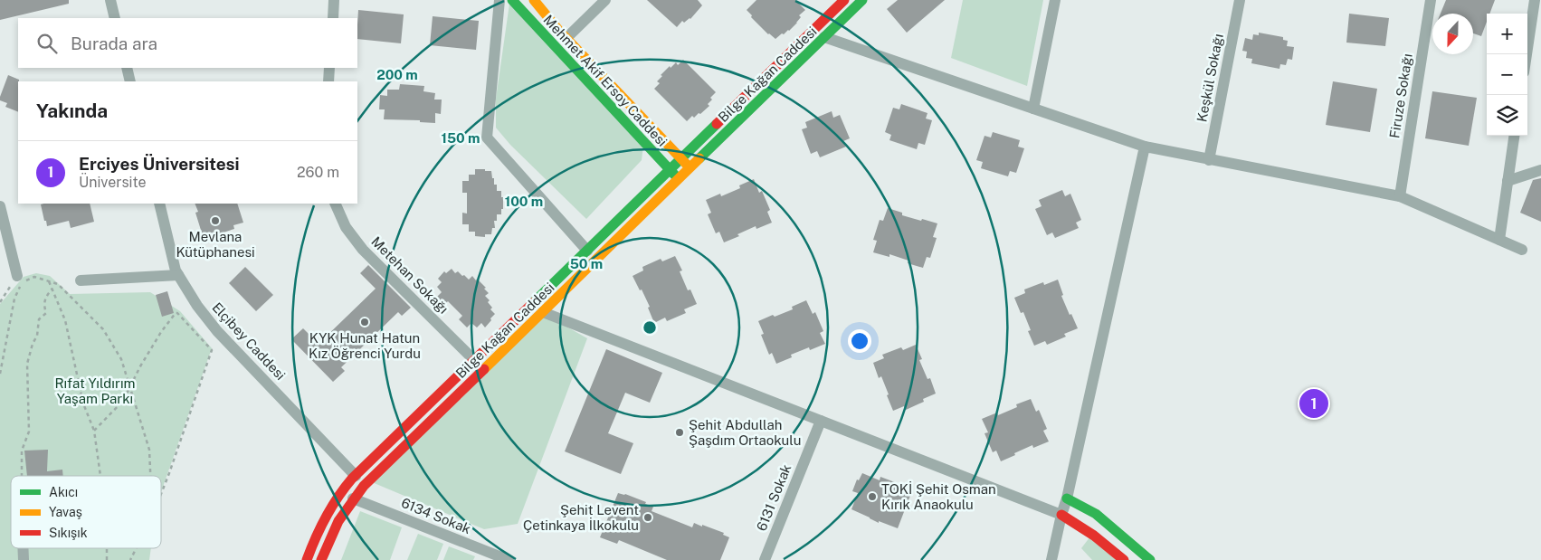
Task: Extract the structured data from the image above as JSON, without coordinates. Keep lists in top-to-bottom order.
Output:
{
  "streets": {
    "street": [
      "Bilge Kağan Caddesi",
      "Keşkül Sokağı",
      "Mehmet Akif Ersoy Caddesi",
      "Firuze Sokağı",
      "Metehan Sokağı",
      "Elçibey Caddesi",
      "6131 Sokak",
      "6134 Sokak"
    ]
  },
  "crossings": [
    ["Bilge Kağan Caddesi", "Mehmet Akif Ersoy Caddesi"],
    ["Bilge Kağan Caddesi", "Metehan Sokağı"],
    ["Bilge Kağan Caddesi", "Elçibey Caddesi"],
    ["Bilge Kağan Caddesi", "6134 Sokak"]
  ],
  "parks": ["Rıfat Yıldırım Yaşam Parkı"],
  "places": [
    "Mevlana Kütüphanesi",
    "KYK Hunat Hatun Kız Öğrenci Yurdu",
    "Şehit Abdullah Şaşdım Ortaokulu",
    "TOKİ Şehit Osman Kırık Anaokulu",
    "Şehit Levent Çetinkaya İlkokulu"
  ],
  "legend": ["Akıcı", "Yavaş", "Sıkışık"],
  "north": "bottom",
  "page": {
    "map_buttons": ["+", "−"],
    "search": "Burada ara",
    "heading": "Yakında",
    "list": [
      {
        "mark": "1",
        "name": "Erciyes Üniversitesi",
        "note": "Üniversite",
        "value": "260 m"
      }
    ],
    "pins": "1"
  },
  "rings": [
    "200 m",
    "150 m",
    "100 m",
    "50 m"
  ]
}
